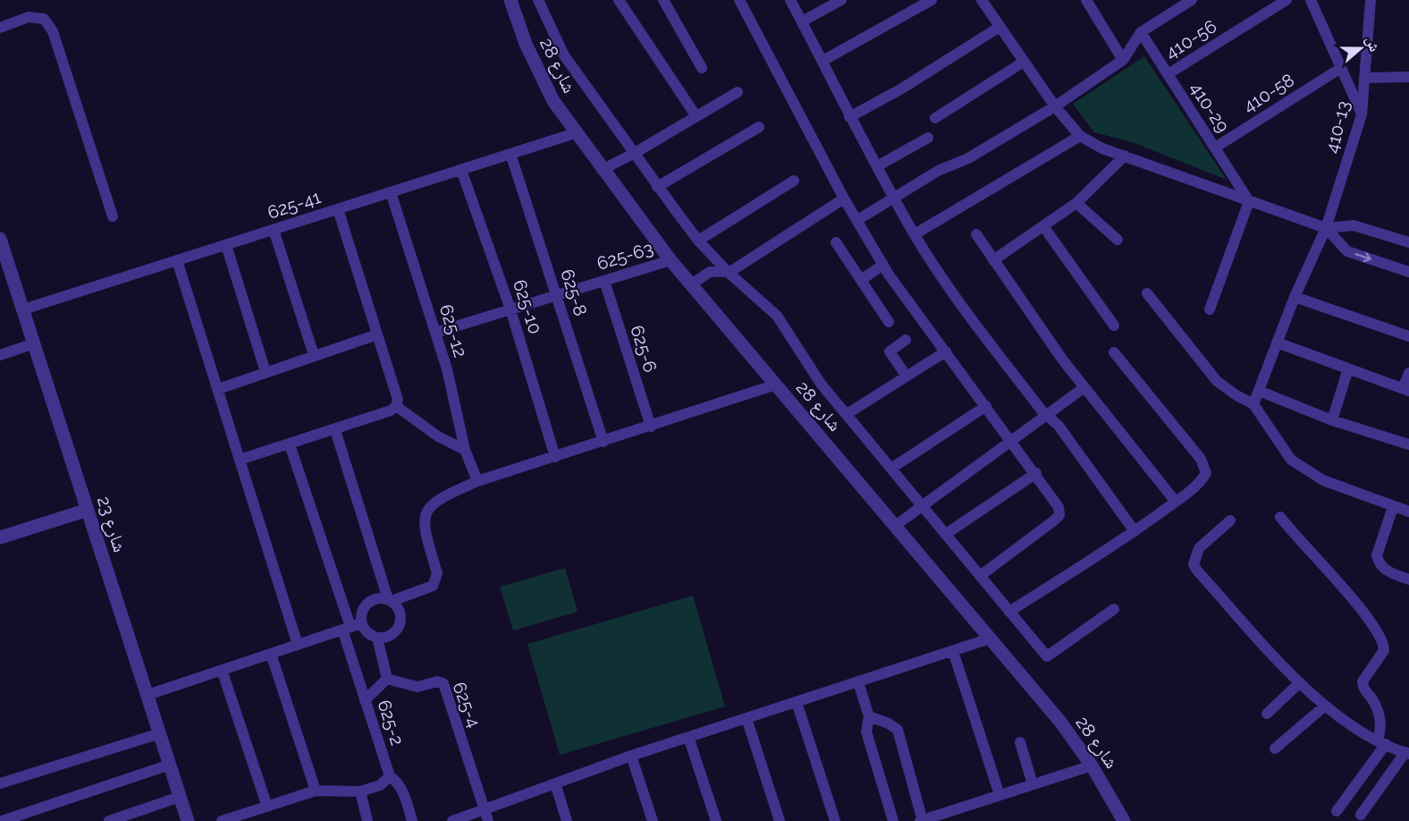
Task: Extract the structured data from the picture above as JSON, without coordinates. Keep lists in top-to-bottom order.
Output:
{
  "streets": {
    "street": [
      "410-56",
      "شارع 28",
      "410-58",
      "410-29",
      "410-13",
      "625-41",
      "625-63",
      "625-8",
      "625-10",
      "625-12",
      "625-6",
      "شارع 23",
      "625-4",
      "625-2"
    ]
  },
  "crossings": [
    ["410-56", "410-29"],
    ["شارع 28", "625-41"],
    ["شارع 28", "625-63"],
    ["410-58", "410-29"],
    ["625-41", "625-8"],
    ["625-41", "625-10"],
    ["625-41", "625-12"],
    ["625-41", "شارع 23"],
    ["625-63", "625-8"],
    ["625-63", "625-10"],
    ["625-63", "625-12"],
    ["625-63", "625-6"]
  ],
  "north": "right"
}
